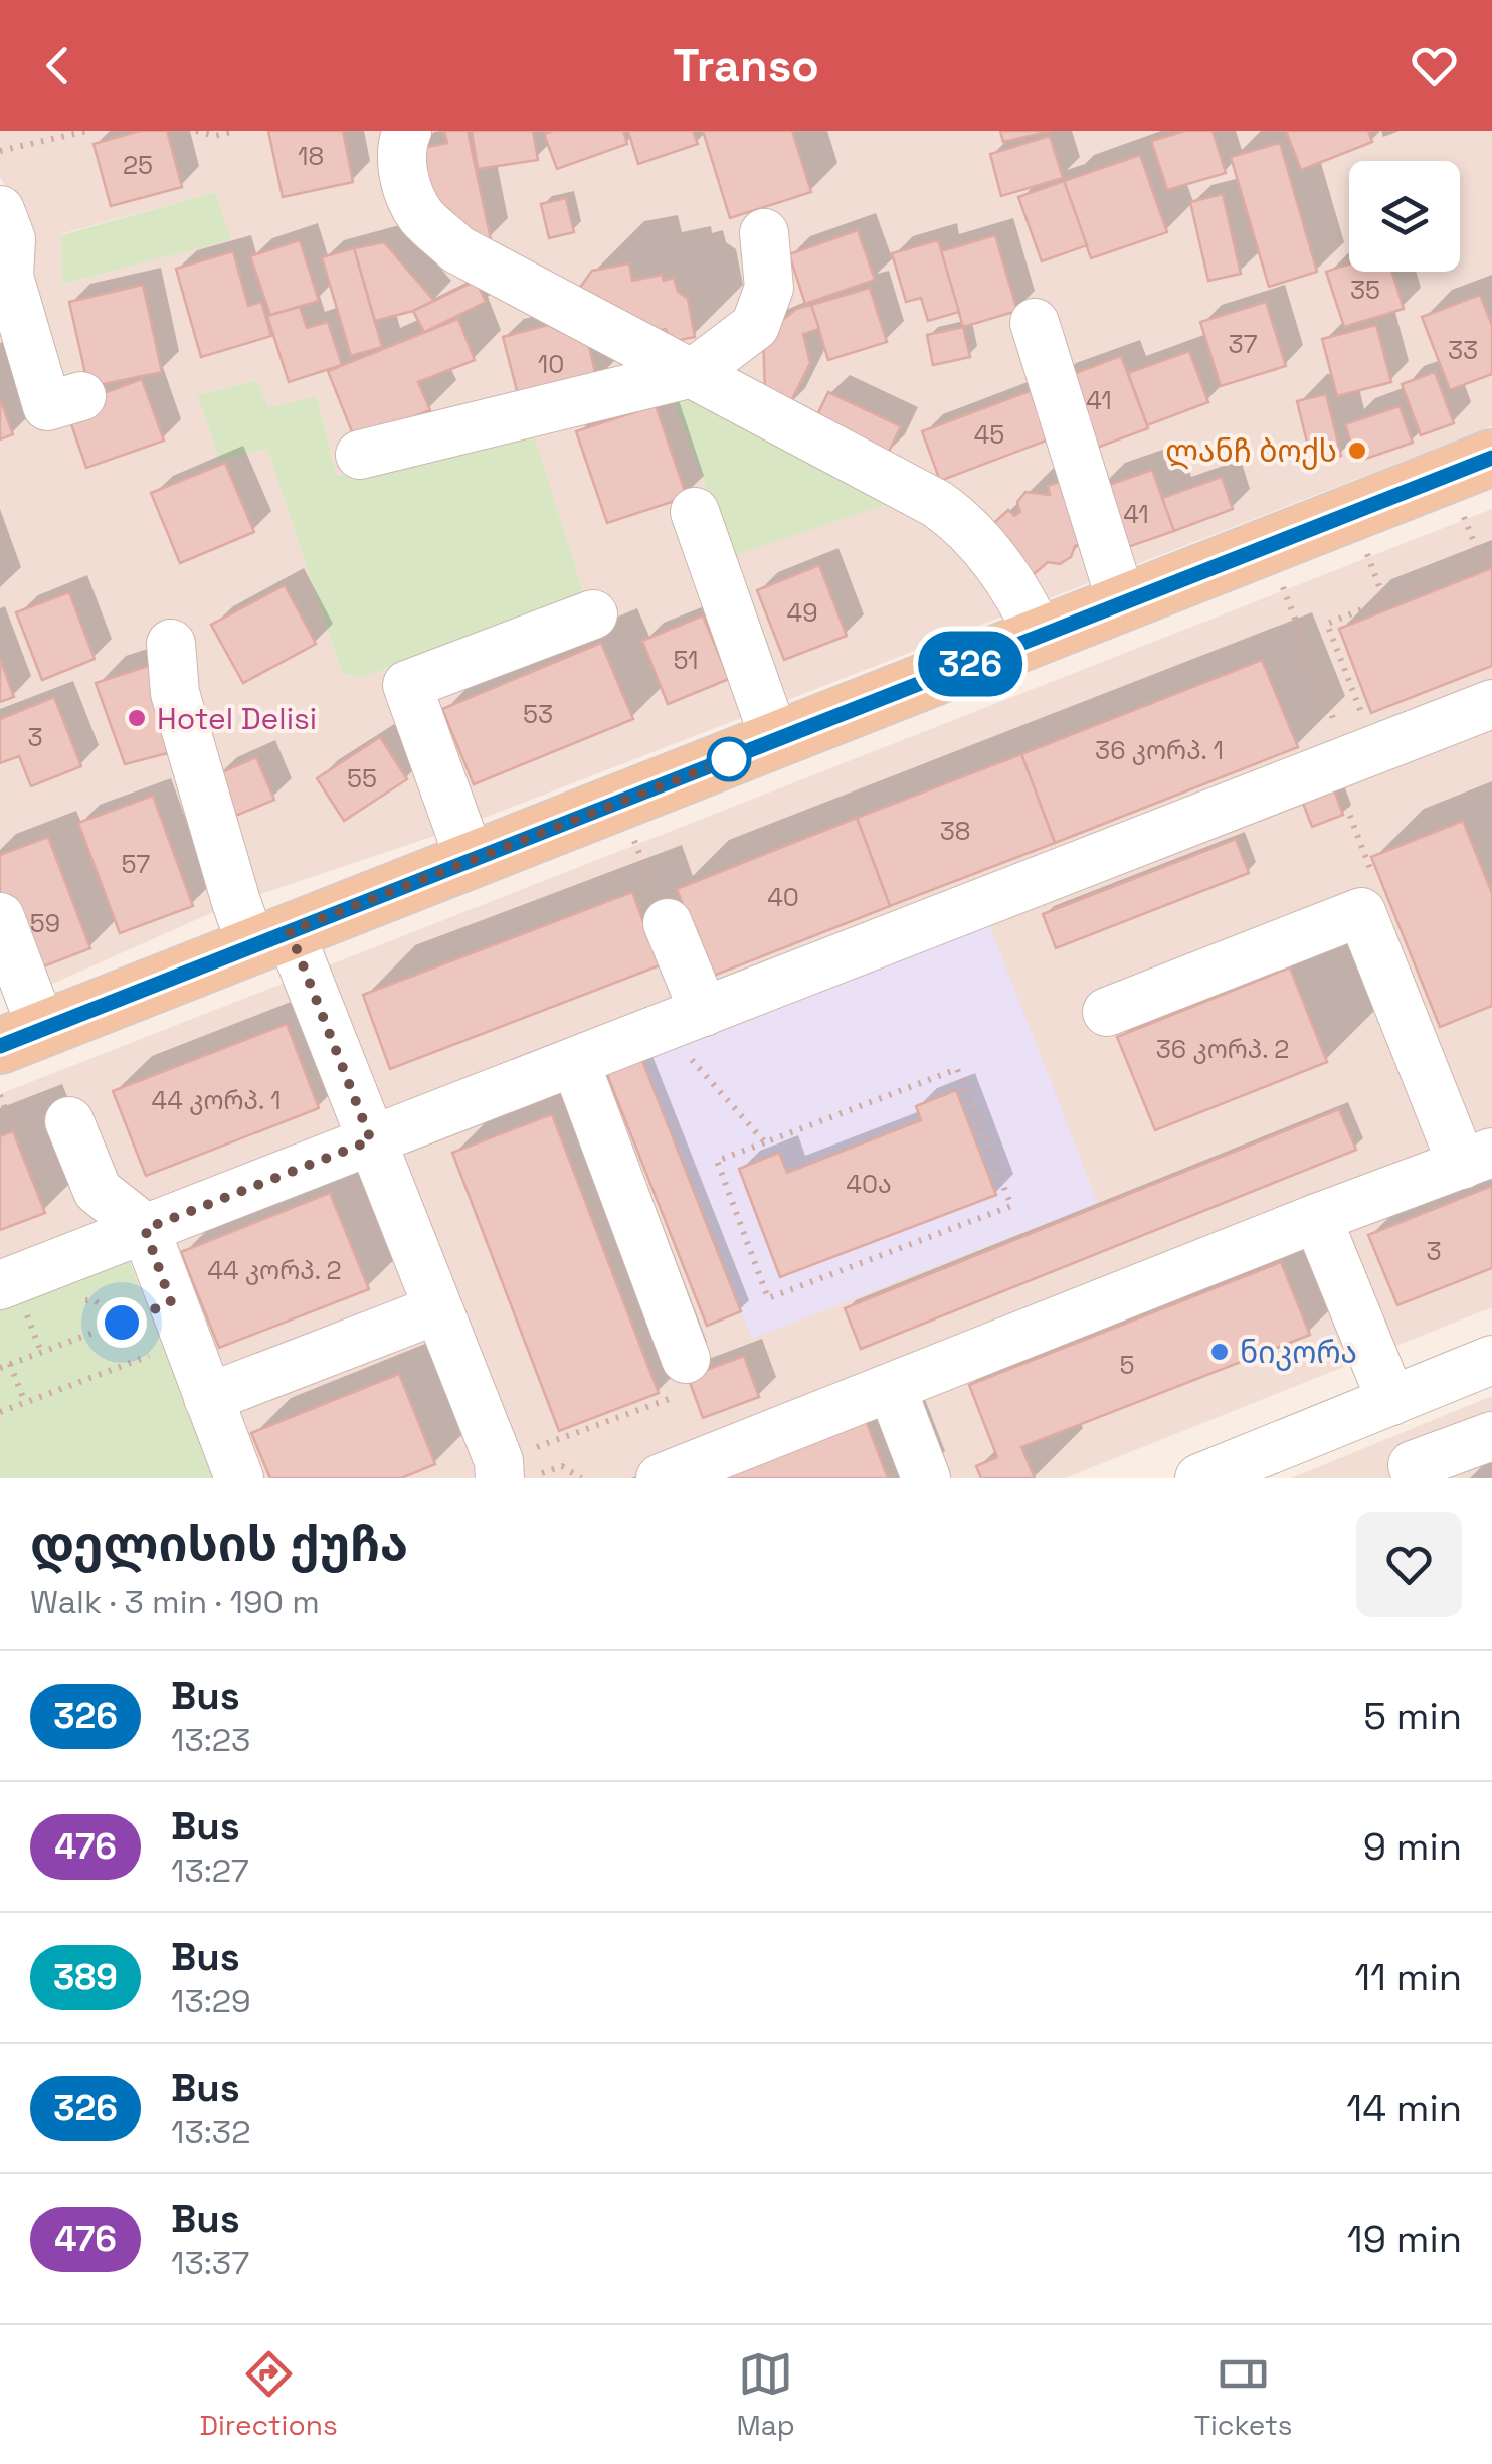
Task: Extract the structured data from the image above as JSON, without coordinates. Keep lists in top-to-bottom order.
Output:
{
  "places": ["ლანჩ ბოქს", "Hotel Delisi", "ნიკორა"],
  "lines": ["bus line 326"],
  "house_numbers": [
    "18",
    "25",
    "35",
    "37",
    "33",
    "10",
    "41",
    "45",
    "41",
    "49",
    "51",
    "53",
    "3",
    "36 კორპ. 1",
    "55",
    "38",
    "57",
    "40",
    "59",
    "36 კორპ. 2",
    "44 კორპ. 1",
    "40ა",
    "3",
    "44 კორპ. 2",
    "5"
  ],
  "page": {
    "header": "Transo",
    "on_map": "326",
    "heading": ["დელისის ქუჩა", "Walk · 3 min · 190 m"],
    "list": [
      {
        "mark": "326",
        "name": "Bus",
        "note": "13:23",
        "value": "5 min"
      },
      {
        "mark": "476",
        "name": "Bus",
        "note": "13:27",
        "value": "9 min"
      },
      {
        "mark": "389",
        "name": "Bus",
        "note": "13:29",
        "value": "11 min"
      },
      {
        "mark": "326",
        "name": "Bus",
        "note": "13:32",
        "value": "14 min"
      },
      {
        "mark": "476",
        "name": "Bus",
        "note": "13:37",
        "value": "19 min"
      }
    ],
    "tabs": ["Directions", "Map", "Tickets"]
  }
}
